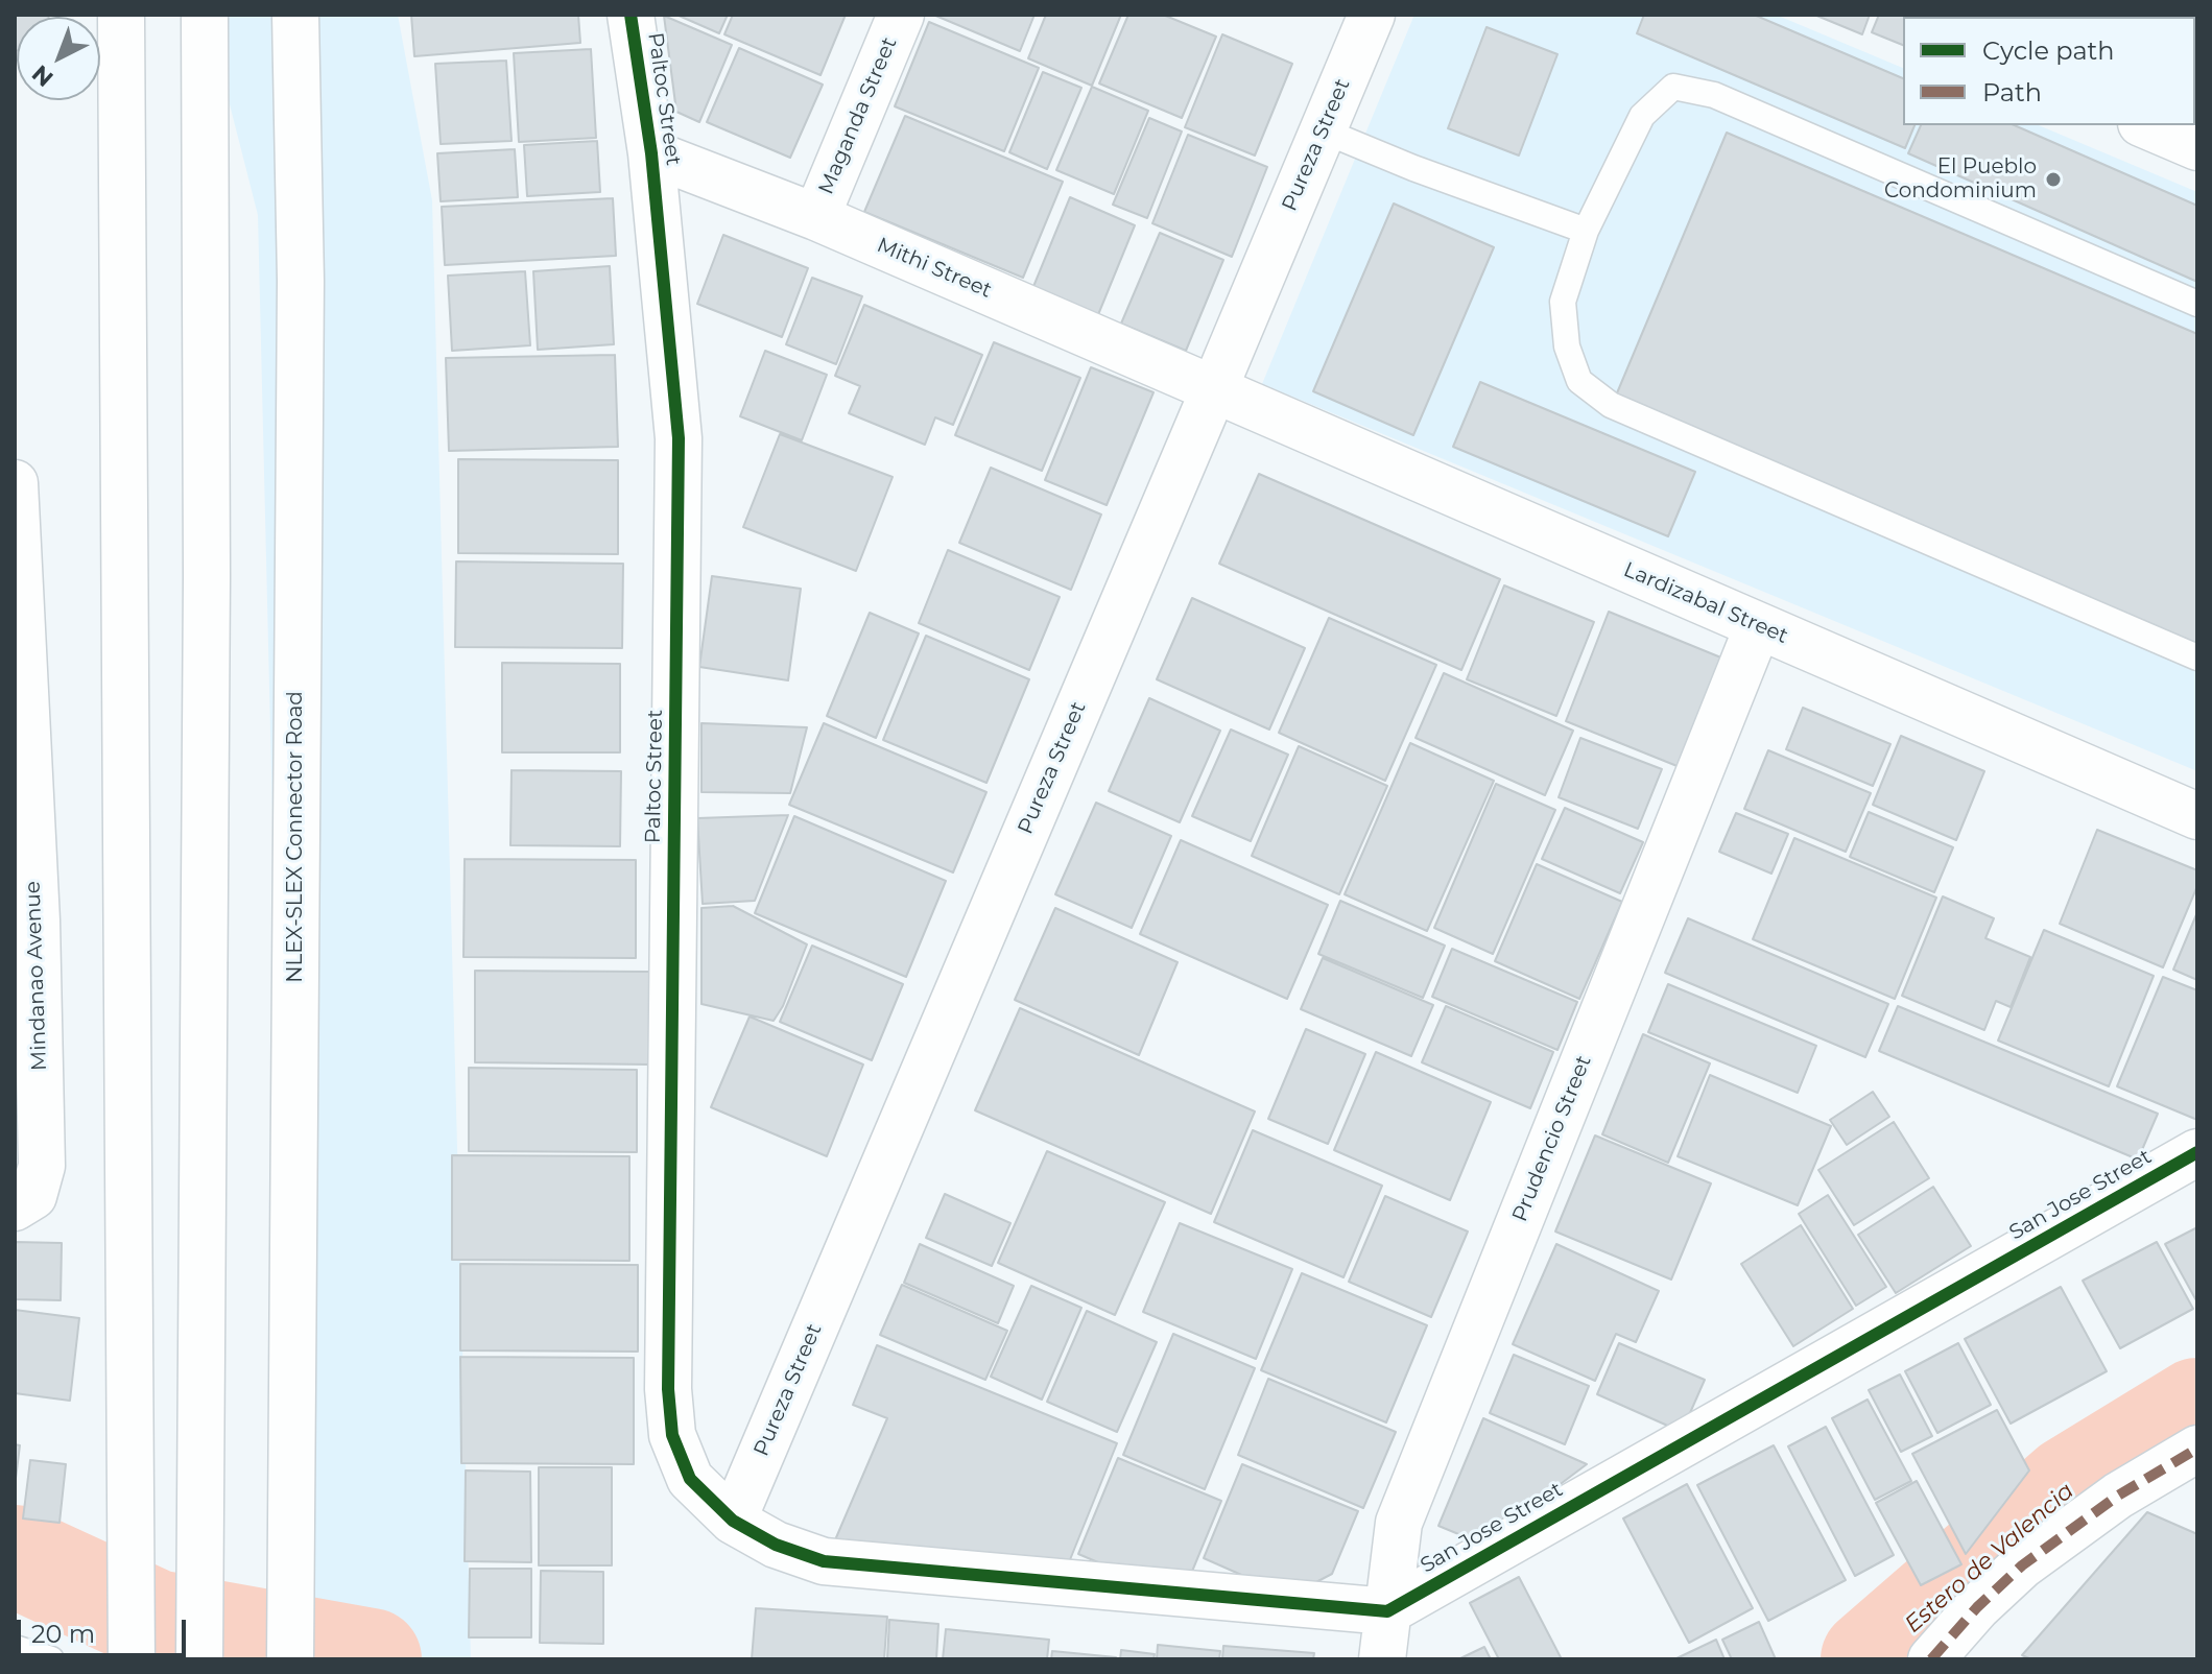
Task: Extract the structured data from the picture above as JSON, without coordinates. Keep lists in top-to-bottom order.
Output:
{
  "streets": {
    "main road": [
      "Paltoc Street",
      "Maganda Street",
      "Pureza Street",
      "Mithi Street",
      "Lardizabal Street",
      "NLEX-SLEX Connector Road",
      "Mindanao Avenue",
      "Prudencio Street",
      "San Jose Street"
    ]
  },
  "crossings": [
    ["Paltoc Street", "Pureza Street"],
    ["Paltoc Street", "Mithi Street"],
    ["Maganda Street", "Mithi Street"],
    ["Pureza Street", "Mithi Street"],
    ["Pureza Street", "Lardizabal Street"],
    ["Mithi Street", "Lardizabal Street"],
    ["Lardizabal Street", "Prudencio Street"],
    ["Prudencio Street", "San Jose Street"]
  ],
  "water": ["Estero de Valencia"],
  "places": ["El Pueblo Condominium"],
  "legend": ["Cycle path", "Path"],
  "scale_bar": "20 m",
  "north": "bottom left"
}
